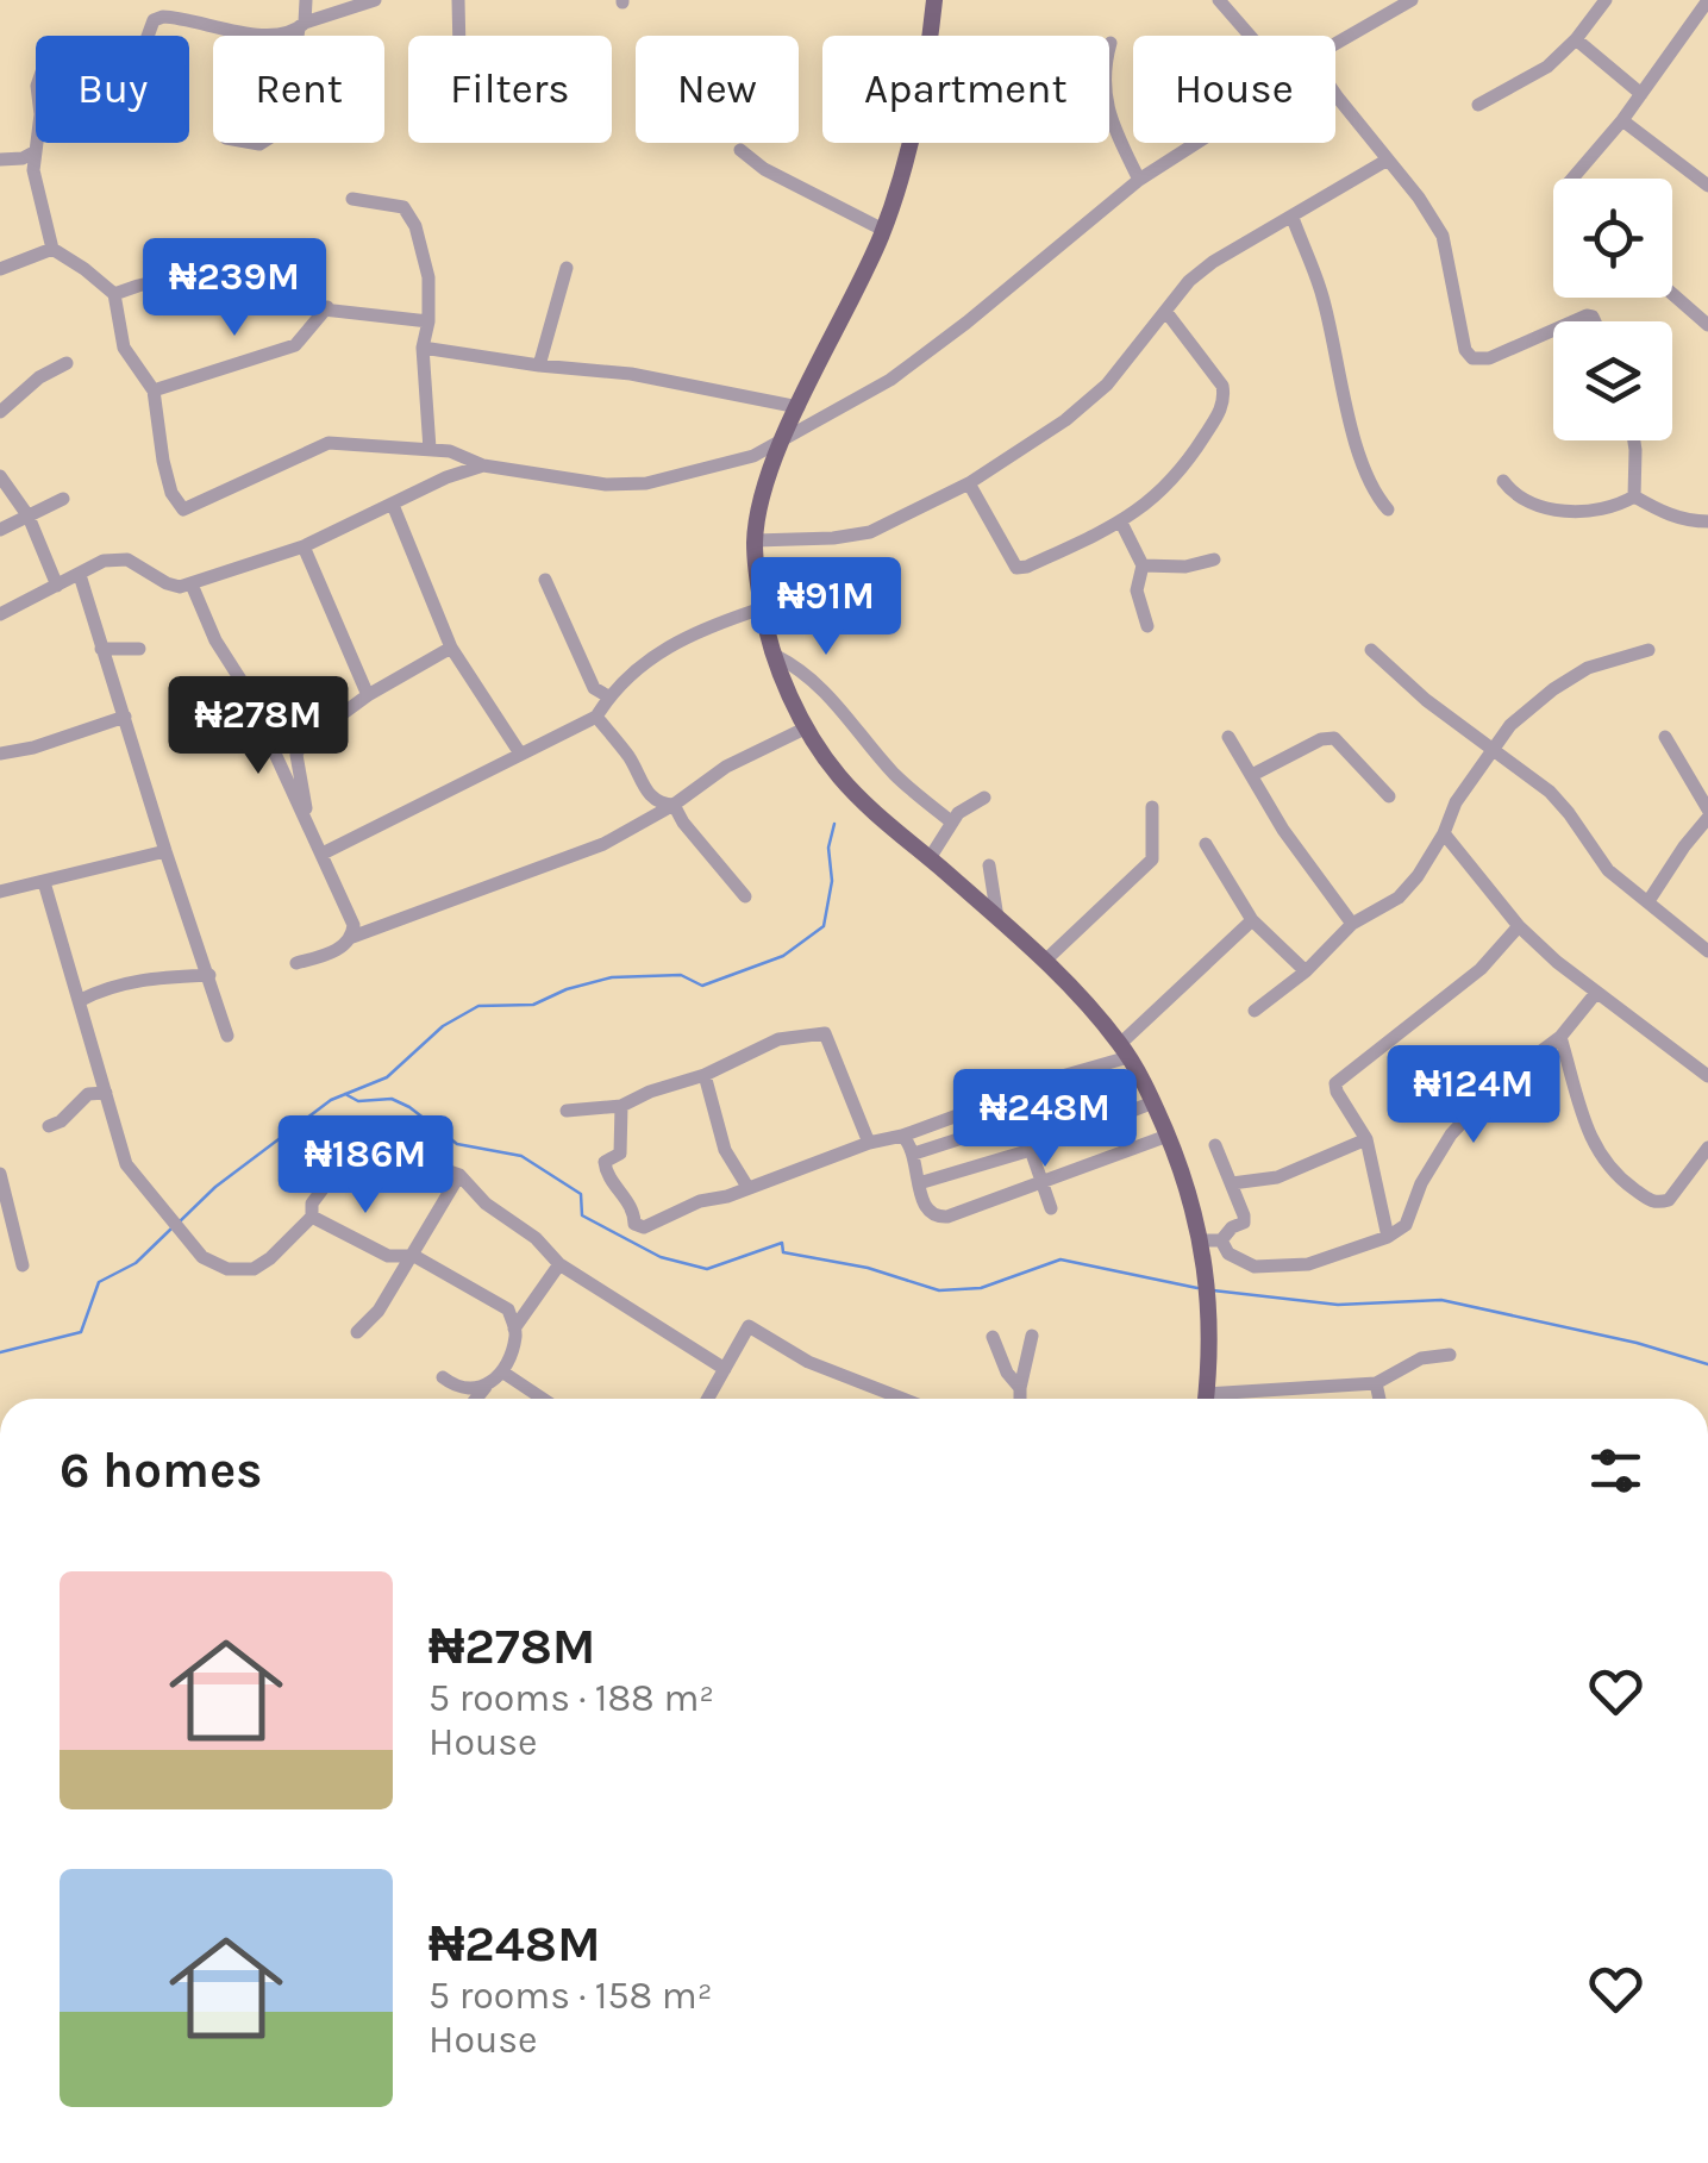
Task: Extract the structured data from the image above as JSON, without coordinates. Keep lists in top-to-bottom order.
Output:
{
  "page": {
    "chip": [
      "Buy",
      "Rent",
      "Filters",
      "New",
      "Apartment",
      "House"
    ],
    "price": [
      "₦239M",
      "₦91M",
      "₦278M",
      "₦124M",
      "₦248M",
      "₦186M"
    ],
    "heading": "6 homes",
    "list": [
      {
        "name": "₦278M",
        "note": "5 rooms · 188 m² · House"
      },
      {
        "name": "₦248M",
        "note": "5 rooms · 158 m² · House"
      }
    ]
  }
}
